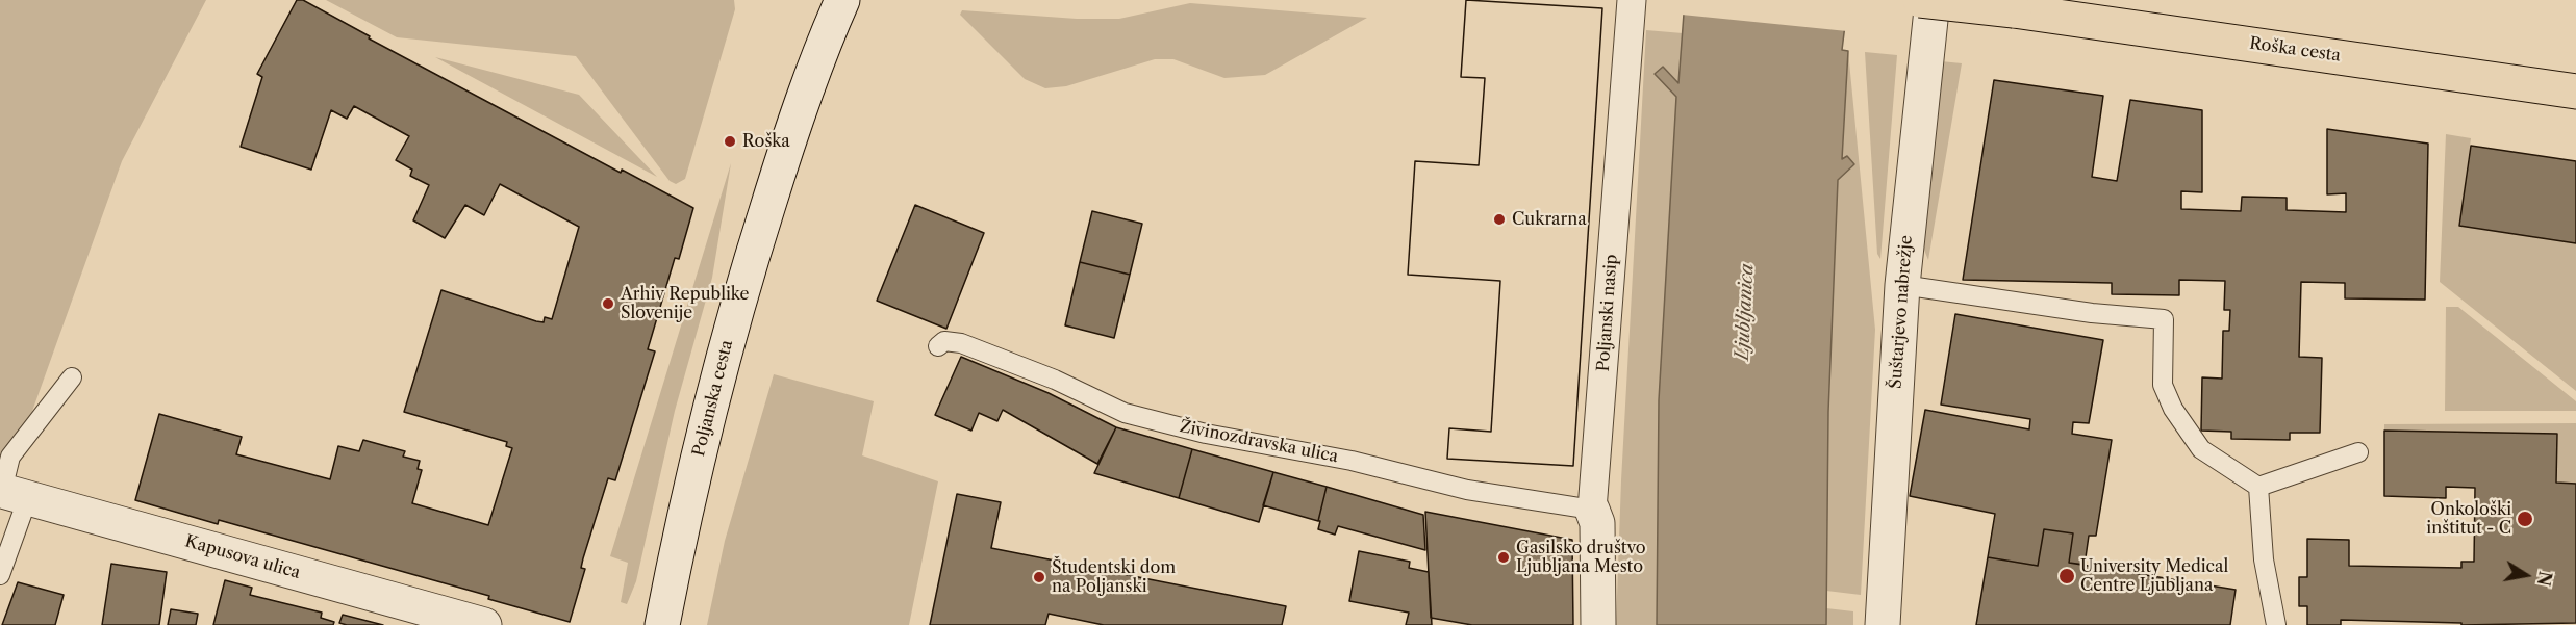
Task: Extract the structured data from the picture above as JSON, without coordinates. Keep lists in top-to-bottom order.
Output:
{
  "streets": {
    "main road": ["Roška cesta"],
    "street": [
      "Šuštarjevo nabrežje",
      "Poljanski nasip",
      "Poljanska cesta",
      "Kapusova ulica"
    ],
    "lane": ["Živinozdravska ulica"]
  },
  "crossings": [
    ["Poljanski nasip", "Živinozdravska ulica"]
  ],
  "water": ["Ljubljanica"],
  "places": [
    "Roška",
    "Cukrarna",
    "Arhiv Republike Slovenije",
    "Onkološki inštitut - C",
    "Gasilsko društvo Ljubljana Mesto",
    "University Medical Centre Ljubljana",
    "Študentski dom na Poljanski"
  ],
  "north": "right"
}
